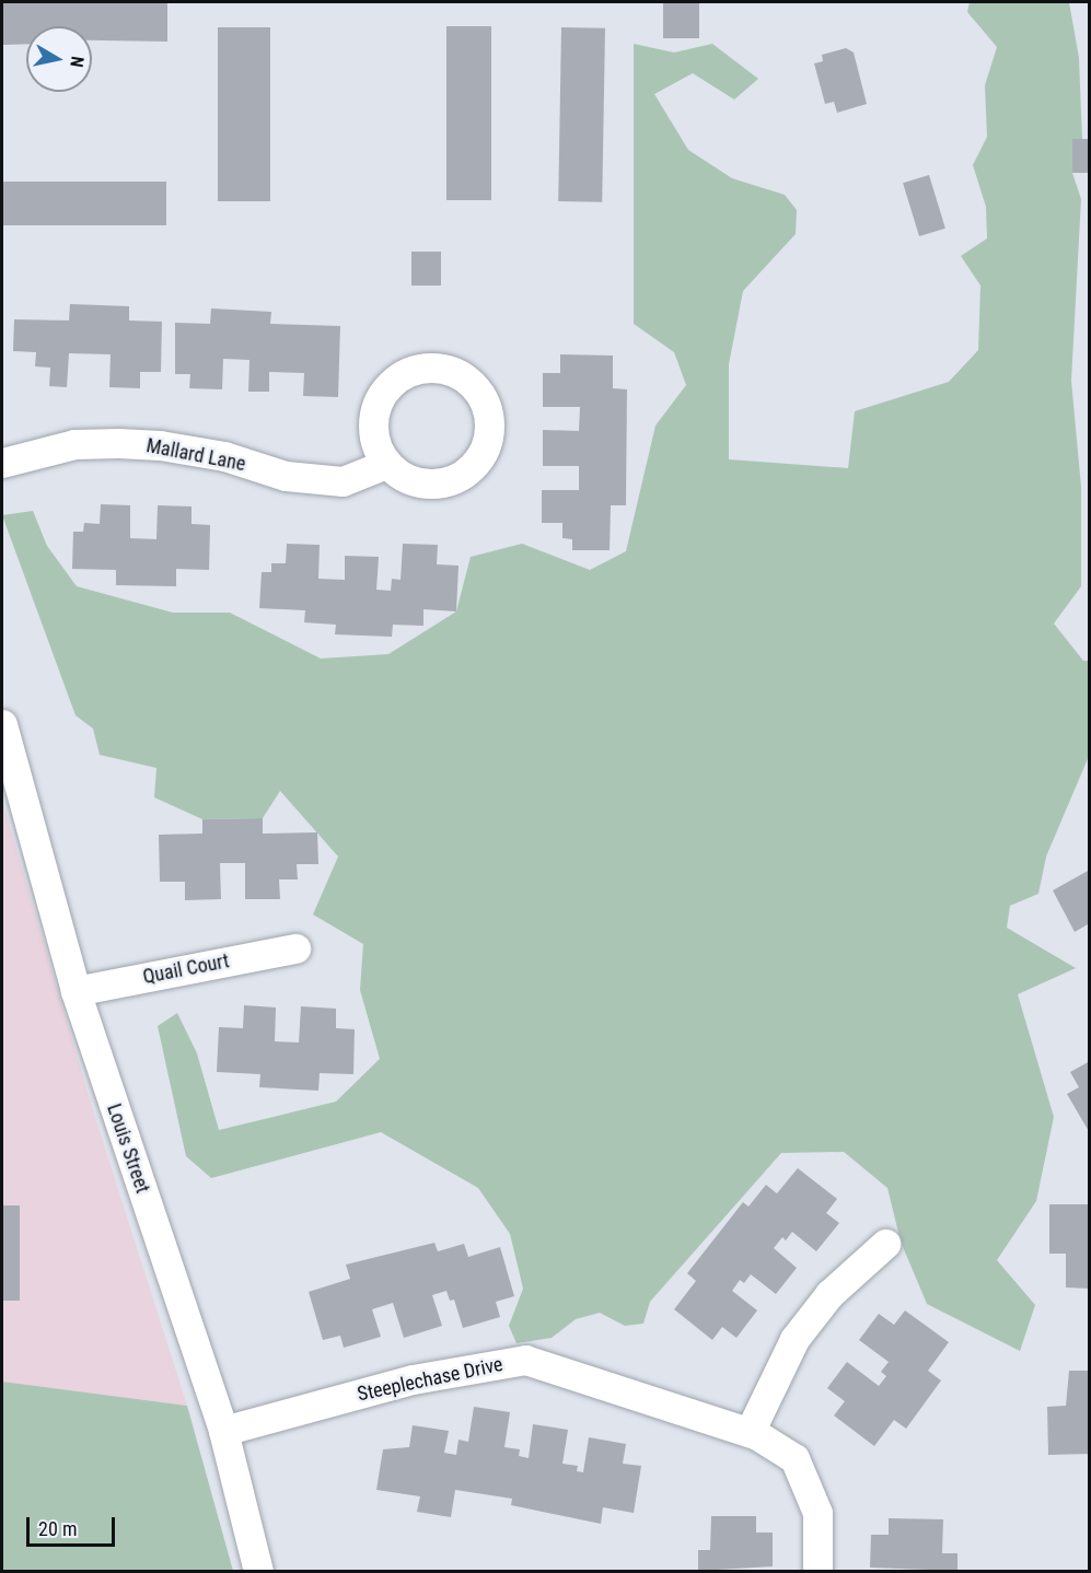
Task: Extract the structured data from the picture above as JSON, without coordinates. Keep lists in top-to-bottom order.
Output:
{
  "streets": {
    "street": [
      "Mallard Lane",
      "Quail Court",
      "Louis Street",
      "Steeplechase Drive"
    ]
  },
  "crossings": [
    ["Quail Court", "Louis Street"],
    ["Louis Street", "Steeplechase Drive"]
  ],
  "scale_bar": "20 m",
  "north": "right"
}
